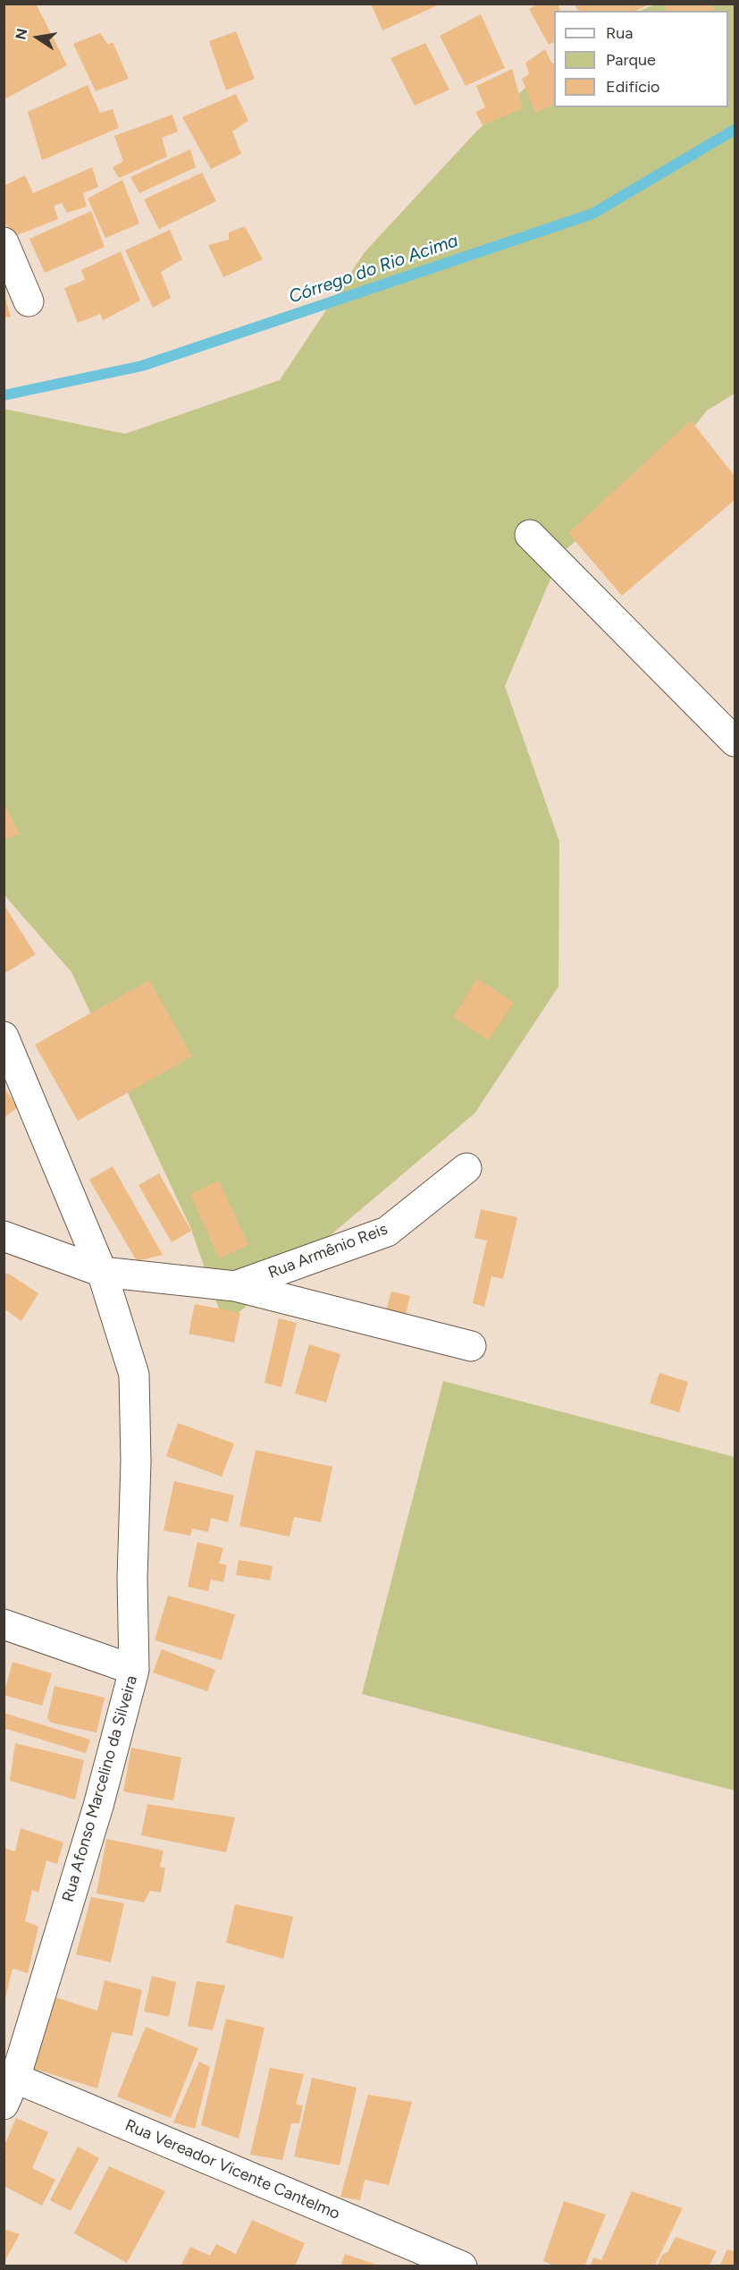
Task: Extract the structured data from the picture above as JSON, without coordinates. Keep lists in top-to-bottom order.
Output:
{
  "streets": {
    "street": ["Rua Armênio Reis", "Rua Afonso Marcelino da Silveira", "Rua Vereador Vicente Cantelmo"]
  },
  "crossings": [
    ["Rua Armênio Reis", "Rua Afonso Marcelino da Silveira"],
    ["Rua Afonso Marcelino da Silveira", "Rua Vereador Vicente Cantelmo"]
  ],
  "water": ["Córrego do Rio Acima"],
  "legend": ["Rua", "Parque", "Edifício"],
  "north": "left"
}
